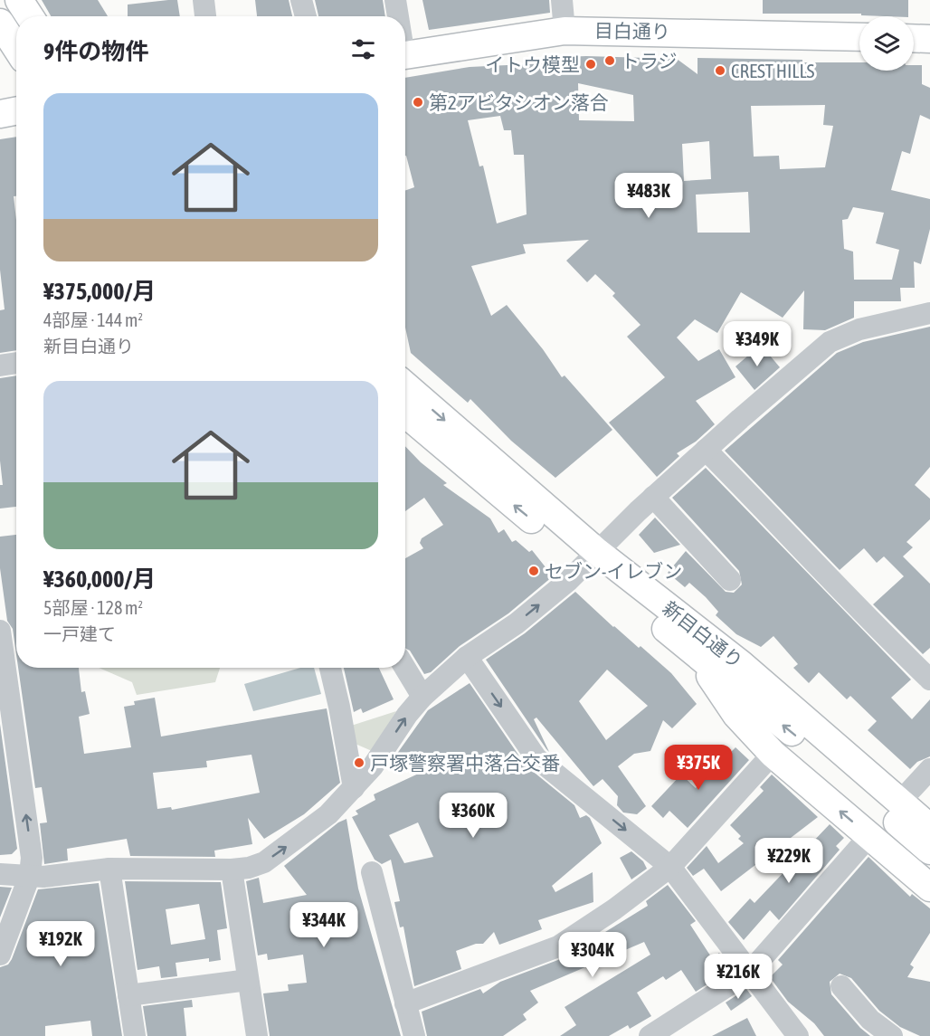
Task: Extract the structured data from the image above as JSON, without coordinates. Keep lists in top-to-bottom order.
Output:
{
  "streets": {
    "main road": ["目白通り", "新目白通り"]
  },
  "places": [
    "トラジ",
    "イトウ模型",
    "CREST HILLS",
    "第2アビタシオン落合",
    "セブン-イレブン",
    "戸塚警察署中落合交番"
  ],
  "page": {
    "heading": "9件の物件",
    "list": [
      {
        "name": "¥375,000/月",
        "note": "4部屋 · 144 m² · 新目白通り"
      },
      {
        "name": "¥360,000/月",
        "note": "5部屋 · 128 m² · 一戸建て"
      }
    ],
    "price": [
      "¥483K",
      "¥349K",
      "¥375K",
      "¥360K",
      "¥229K",
      "¥344K",
      "¥192K",
      "¥304K",
      "¥216K"
    ]
  }
}
